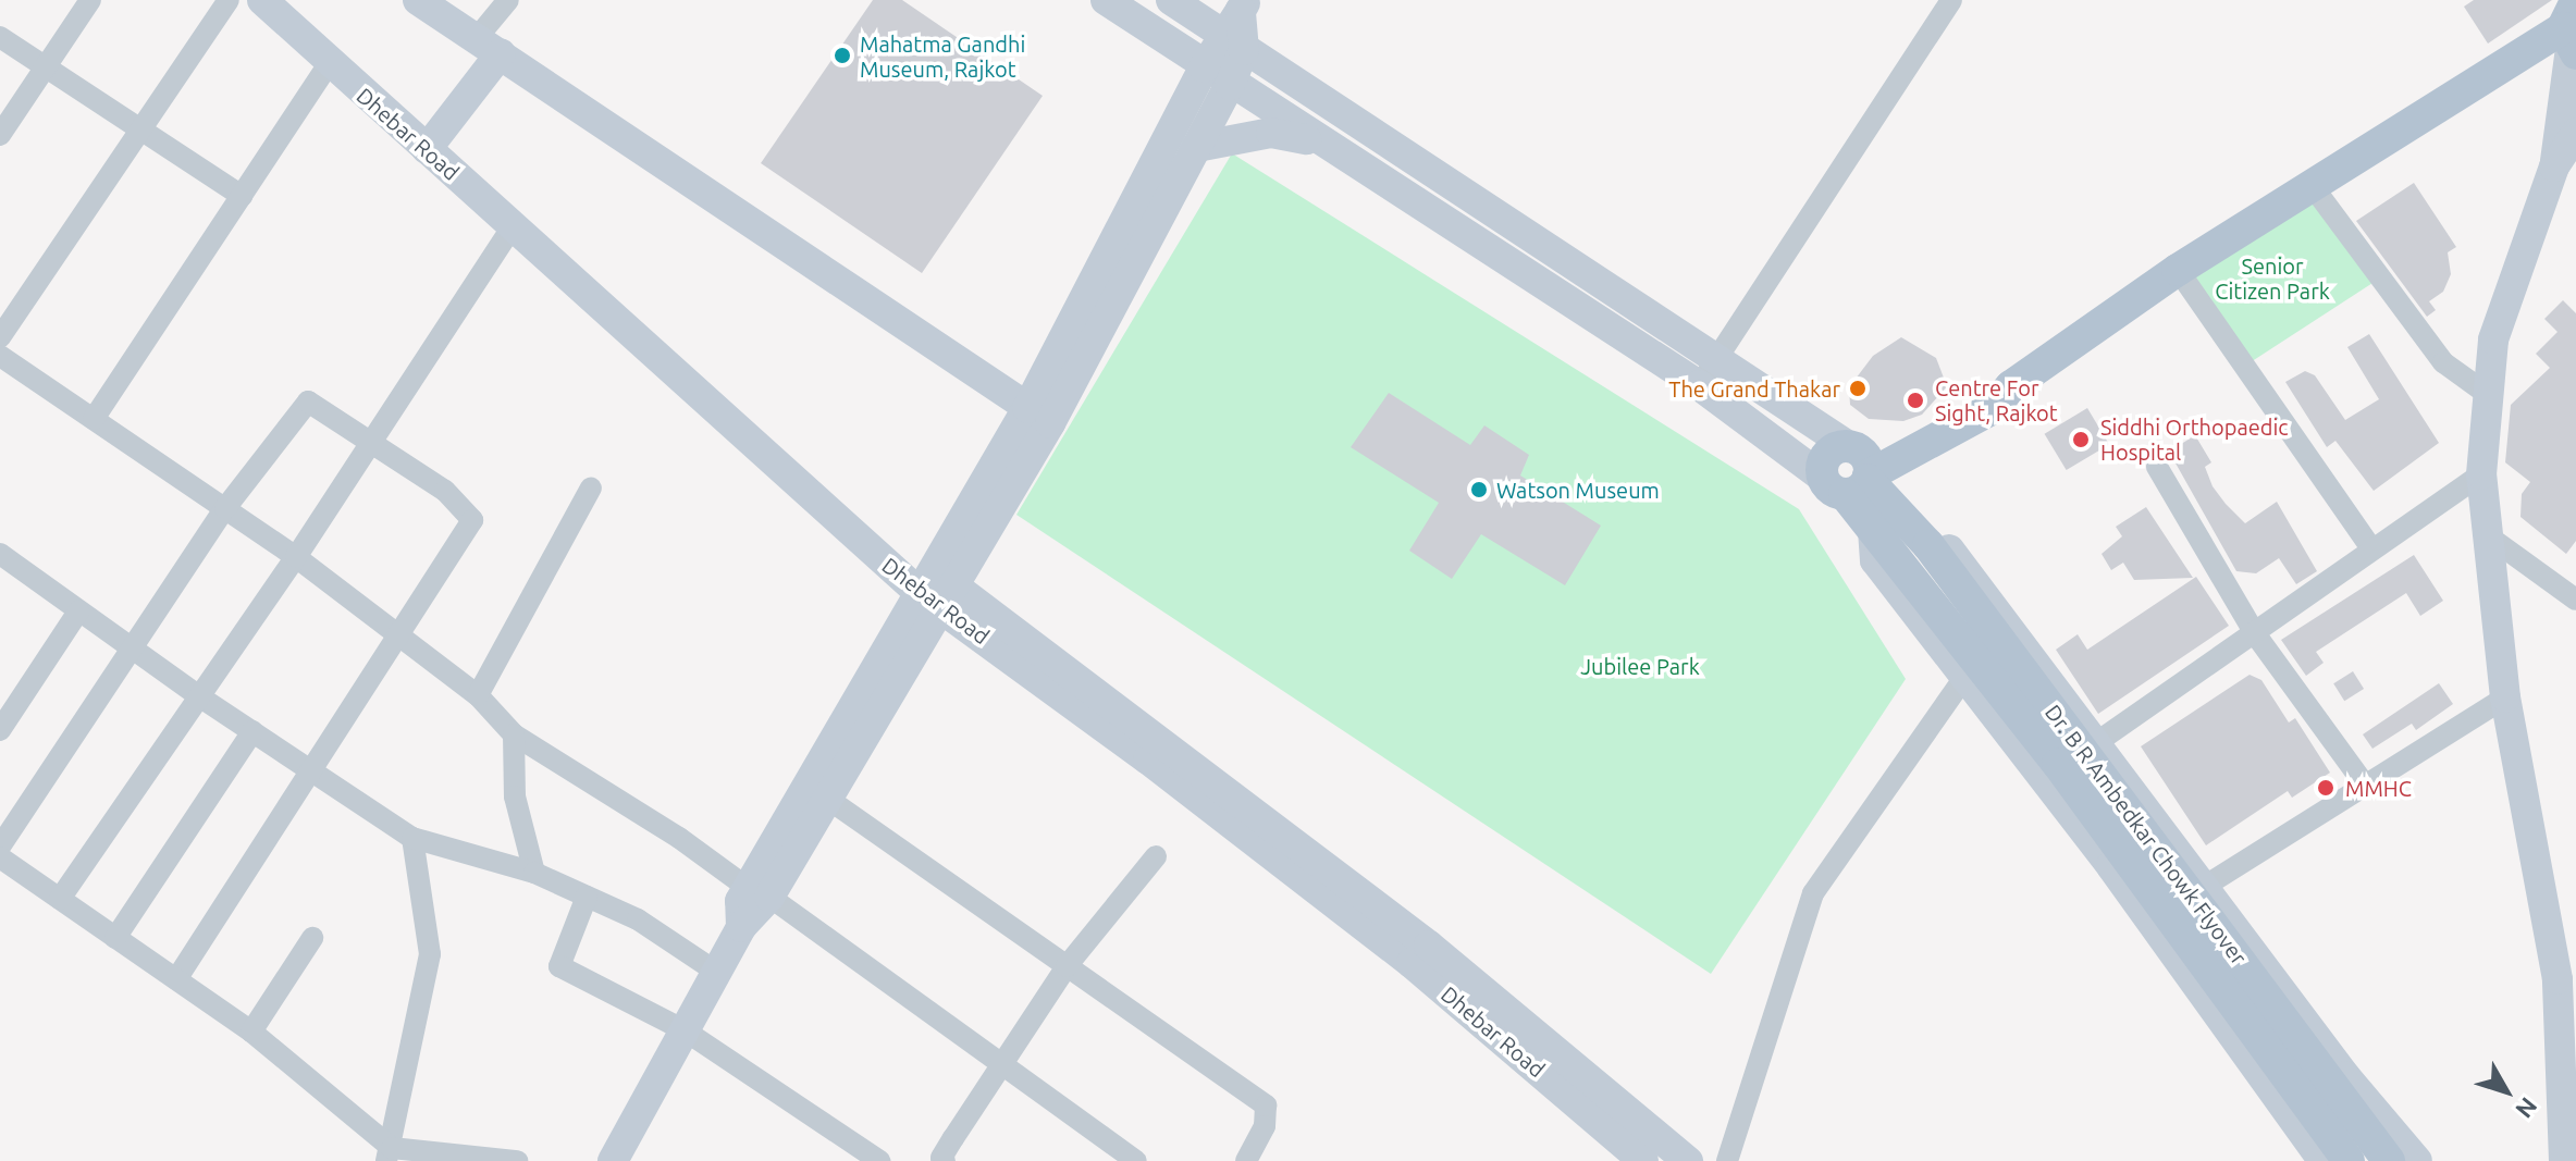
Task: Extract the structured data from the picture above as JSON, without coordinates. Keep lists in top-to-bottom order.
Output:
{
  "streets": {
    "main road": ["Dr. B R Ambedkar Chowk Flyover"],
    "street": ["Dhebar Road"]
  },
  "parks": ["Senior Citizen Park", "Jubilee Park"],
  "places": [
    "Mahatma Gandhi Museum, Rajkot",
    "The Grand Thakar",
    "Centre For Sight, Rajkot",
    "Siddhi Orthopaedic Hospital",
    "Watson Museum",
    "MMHC"
  ],
  "north": "bottom right"
}
